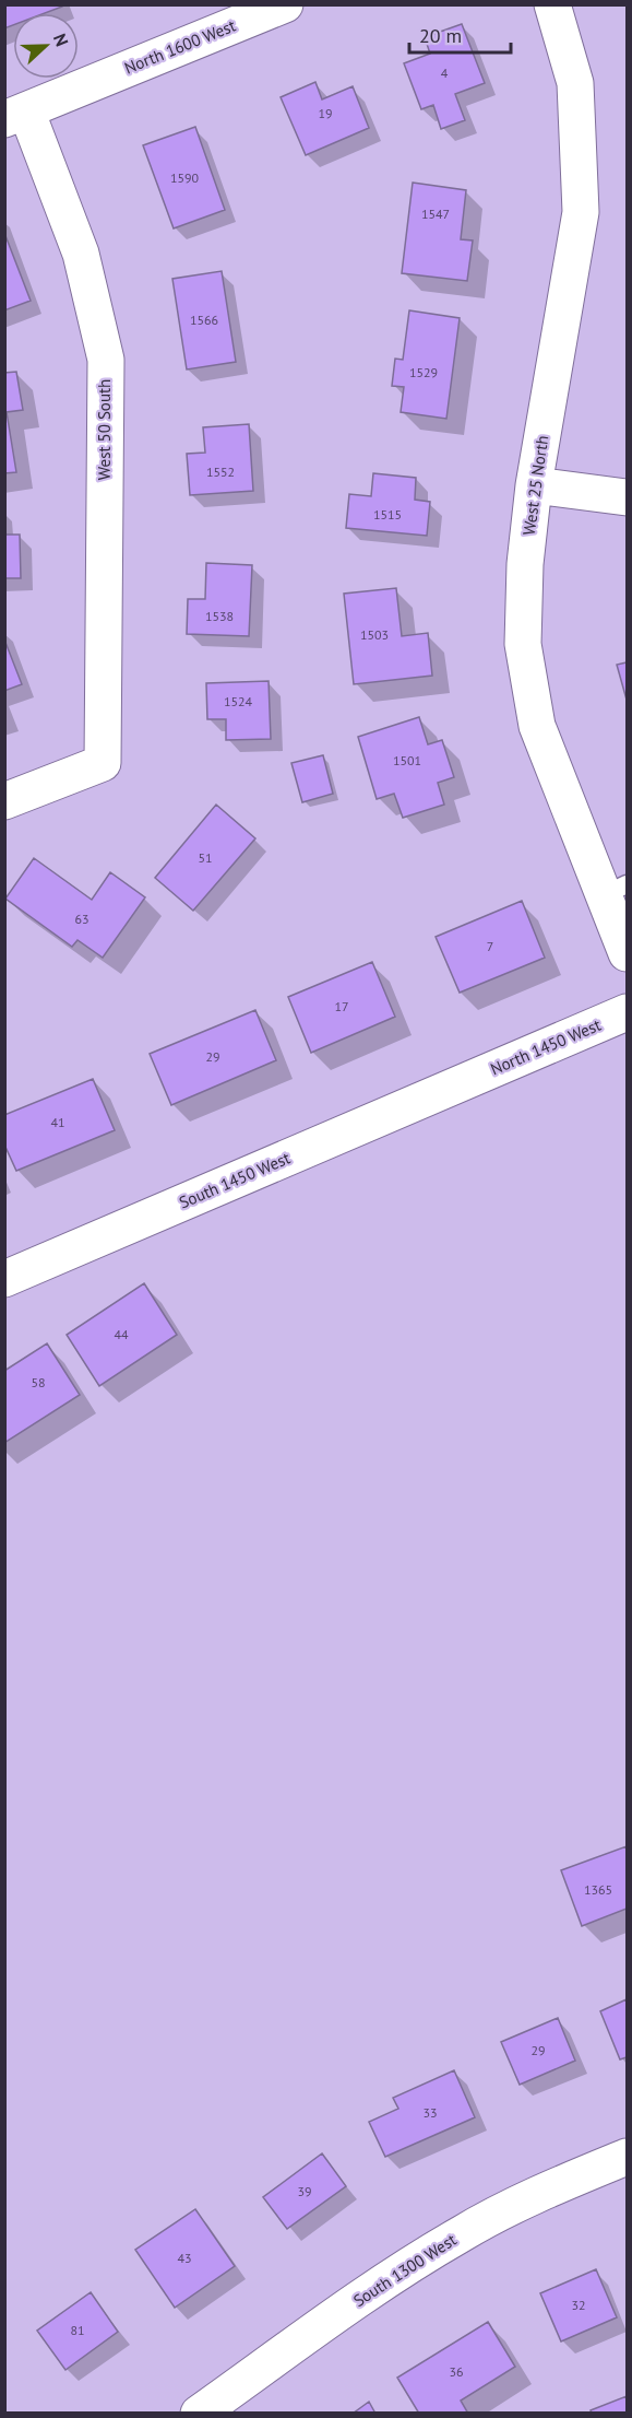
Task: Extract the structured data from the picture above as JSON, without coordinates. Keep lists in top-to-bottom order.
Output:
{
  "streets": {
    "street": [
      "North 1600 West",
      "West 50 South",
      "West 25 North",
      "North 1450 West",
      "South 1450 West",
      "South 1300 West"
    ]
  },
  "crossings": [
    ["North 1600 West", "West 50 South"],
    ["North 1450 West", "South 1450 West"]
  ],
  "house_numbers": [
    "4",
    "19",
    "1590",
    "1547",
    "1566",
    "1529",
    "1552",
    "1515",
    "1538",
    "1503",
    "1524",
    "1501",
    "51",
    "63",
    "7",
    "17",
    "29",
    "41",
    "44",
    "58",
    "1365",
    "29",
    "33",
    "39",
    "43",
    "32",
    "81",
    "36"
  ],
  "scale_bar": "20 m",
  "north": "right"
}
